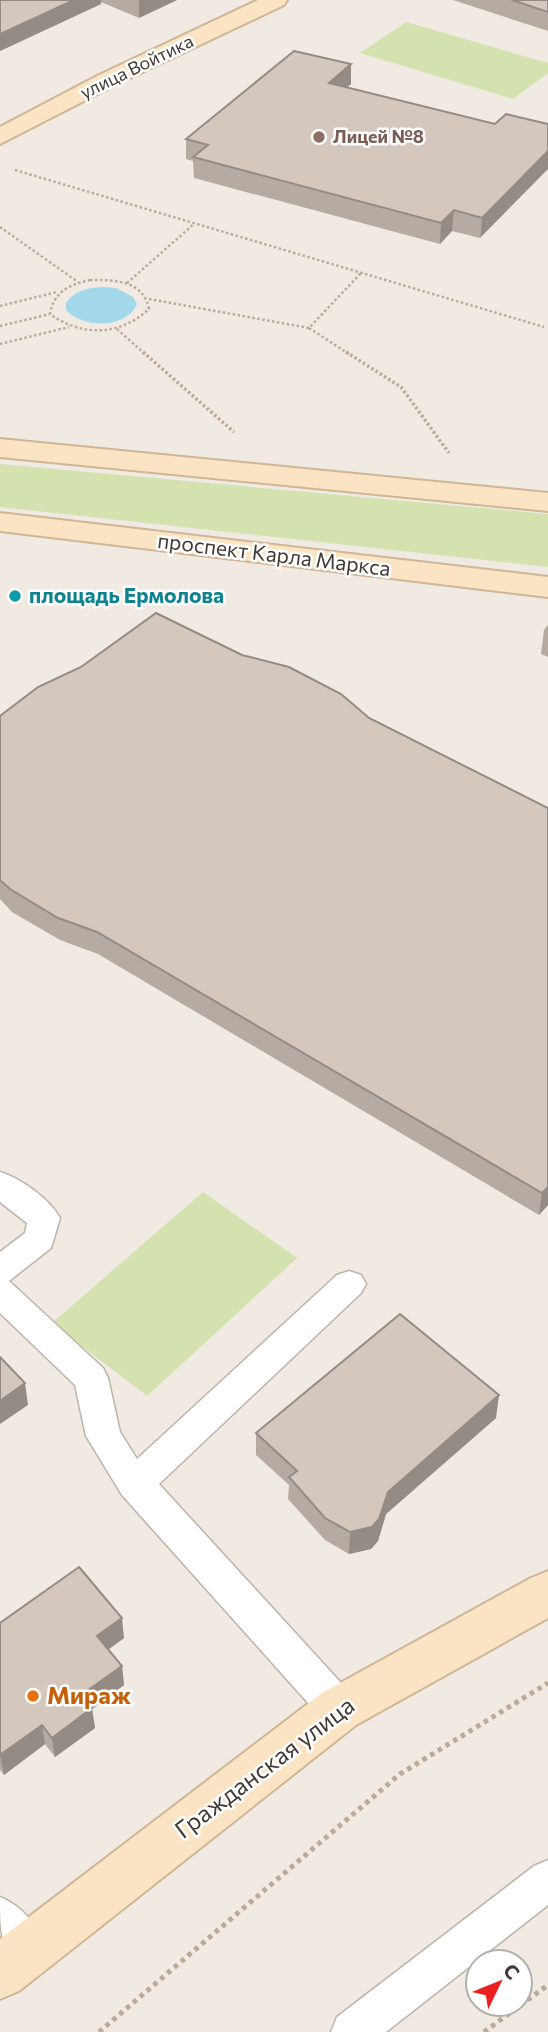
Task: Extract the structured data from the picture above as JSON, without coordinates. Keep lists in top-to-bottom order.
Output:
{
  "streets": {
    "main road": ["улица Войтика", "проспект Карла Маркса", "Гражданская улица"]
  },
  "places": ["Лицей №8", "площадь Ермолова", "Мираж"],
  "north": "top right"
}
